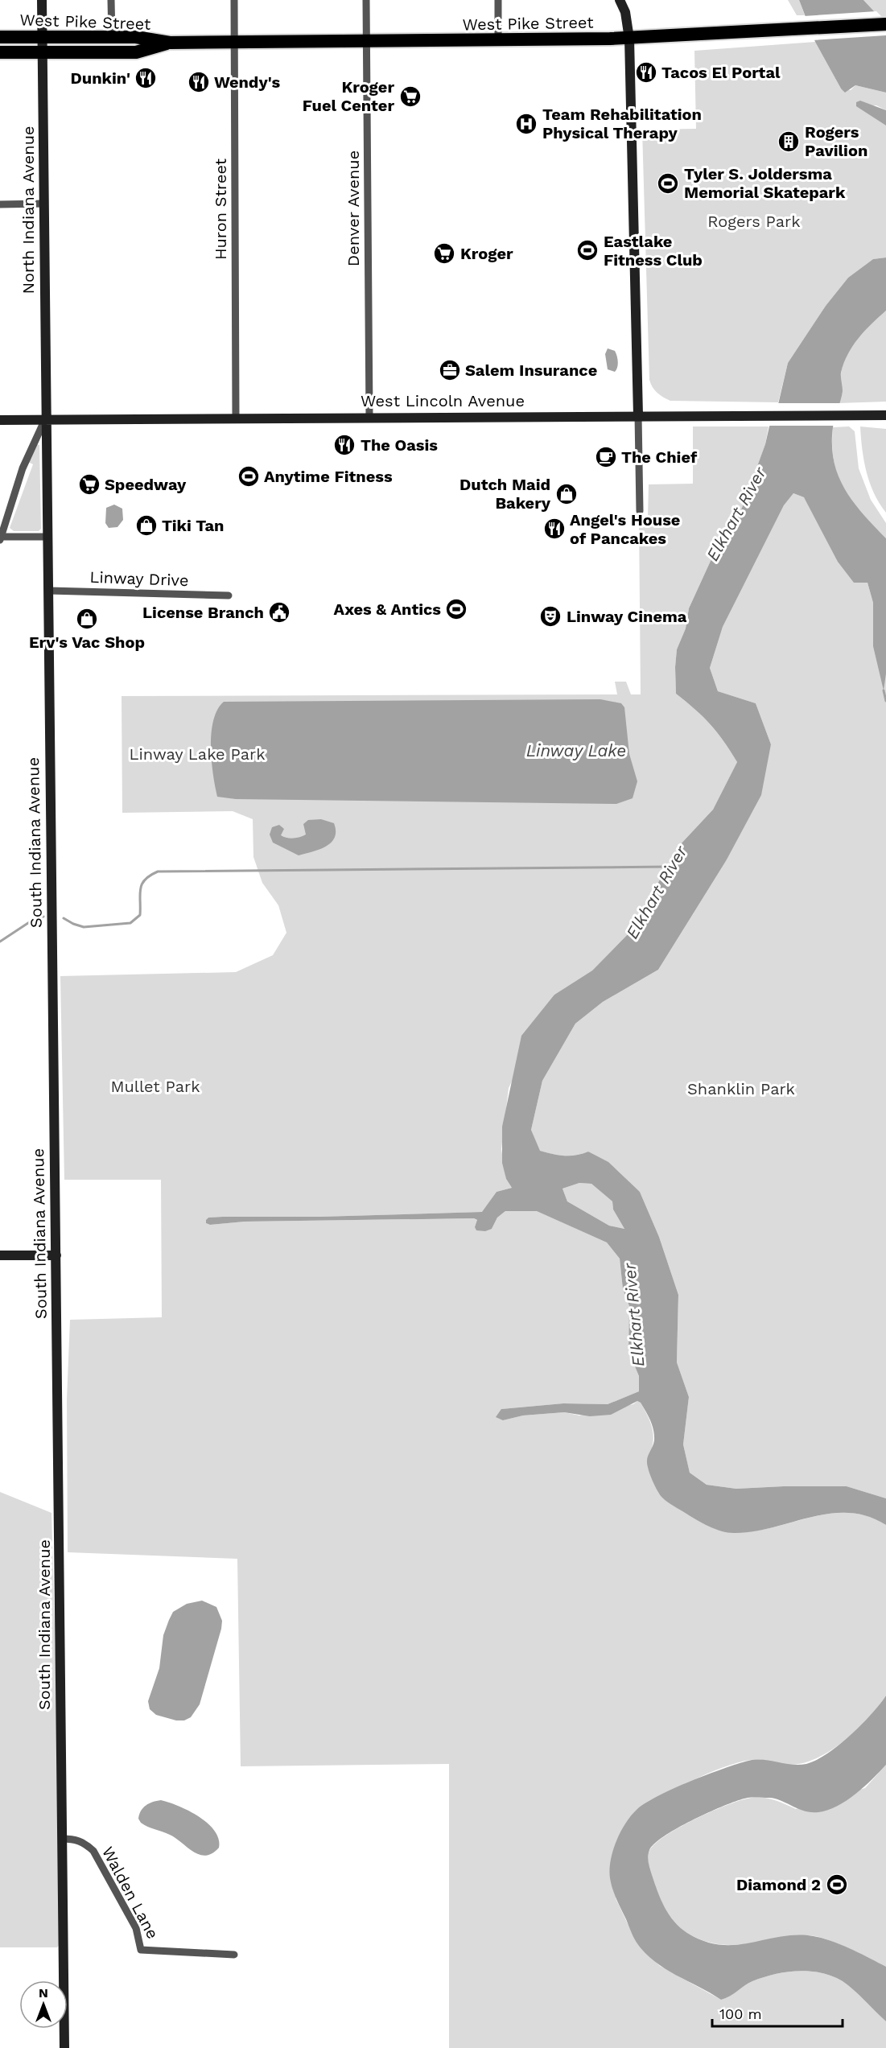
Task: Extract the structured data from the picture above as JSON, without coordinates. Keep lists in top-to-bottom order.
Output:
{
  "streets": {
    "highway": ["West Pike Street"],
    "street": [
      "Denver Avenue",
      "Huron Street",
      "North Indiana Avenue",
      "West Lincoln Avenue",
      "Linway Drive",
      "South Indiana Avenue",
      "Walden Lane"
    ]
  },
  "crossings": [
    ["West Pike Street", "Denver Avenue"],
    ["West Pike Street", "Huron Street"],
    ["West Pike Street", "North Indiana Avenue"],
    ["Denver Avenue", "West Lincoln Avenue"],
    ["Huron Street", "West Lincoln Avenue"],
    ["North Indiana Avenue", "West Lincoln Avenue"],
    ["North Indiana Avenue", "South Indiana Avenue"],
    ["West Lincoln Avenue", "South Indiana Avenue"],
    ["Linway Drive", "South Indiana Avenue"],
    ["South Indiana Avenue", "Walden Lane"]
  ],
  "water": ["Elkhart River", "Linway Lake"],
  "parks": [
    "Rogers Park",
    "Linway Lake Park",
    "Mullet Park",
    "Shanklin Park"
  ],
  "places": {
    "restaurant": [
      "Tacos El Portal",
      "Dunkin'",
      "Wendy's",
      "The Oasis",
      "Angel's House of Pancakes"
    ],
    "supermarket": ["Kroger Fuel Center", "Kroger", "Speedway"],
    "hospital": ["Team Rehabilitation Physical Therapy"],
    "building": ["Rogers Pavilion"],
    "sports": [
      "Tyler S. Joldersma Memorial Skatepark",
      "Eastlake Fitness Club",
      "Anytime Fitness",
      "Axes & Antics",
      "Diamond 2"
    ],
    "office": ["Salem Insurance"],
    "cafe": ["The Chief"],
    "shop": ["Dutch Maid Bakery", "Tiki Tan", "Erv's Vac Shop"],
    "public building": ["License Branch"],
    "theatre": ["Linway Cinema"]
  },
  "scale_bar": "100 m",
  "north": "top"
}
